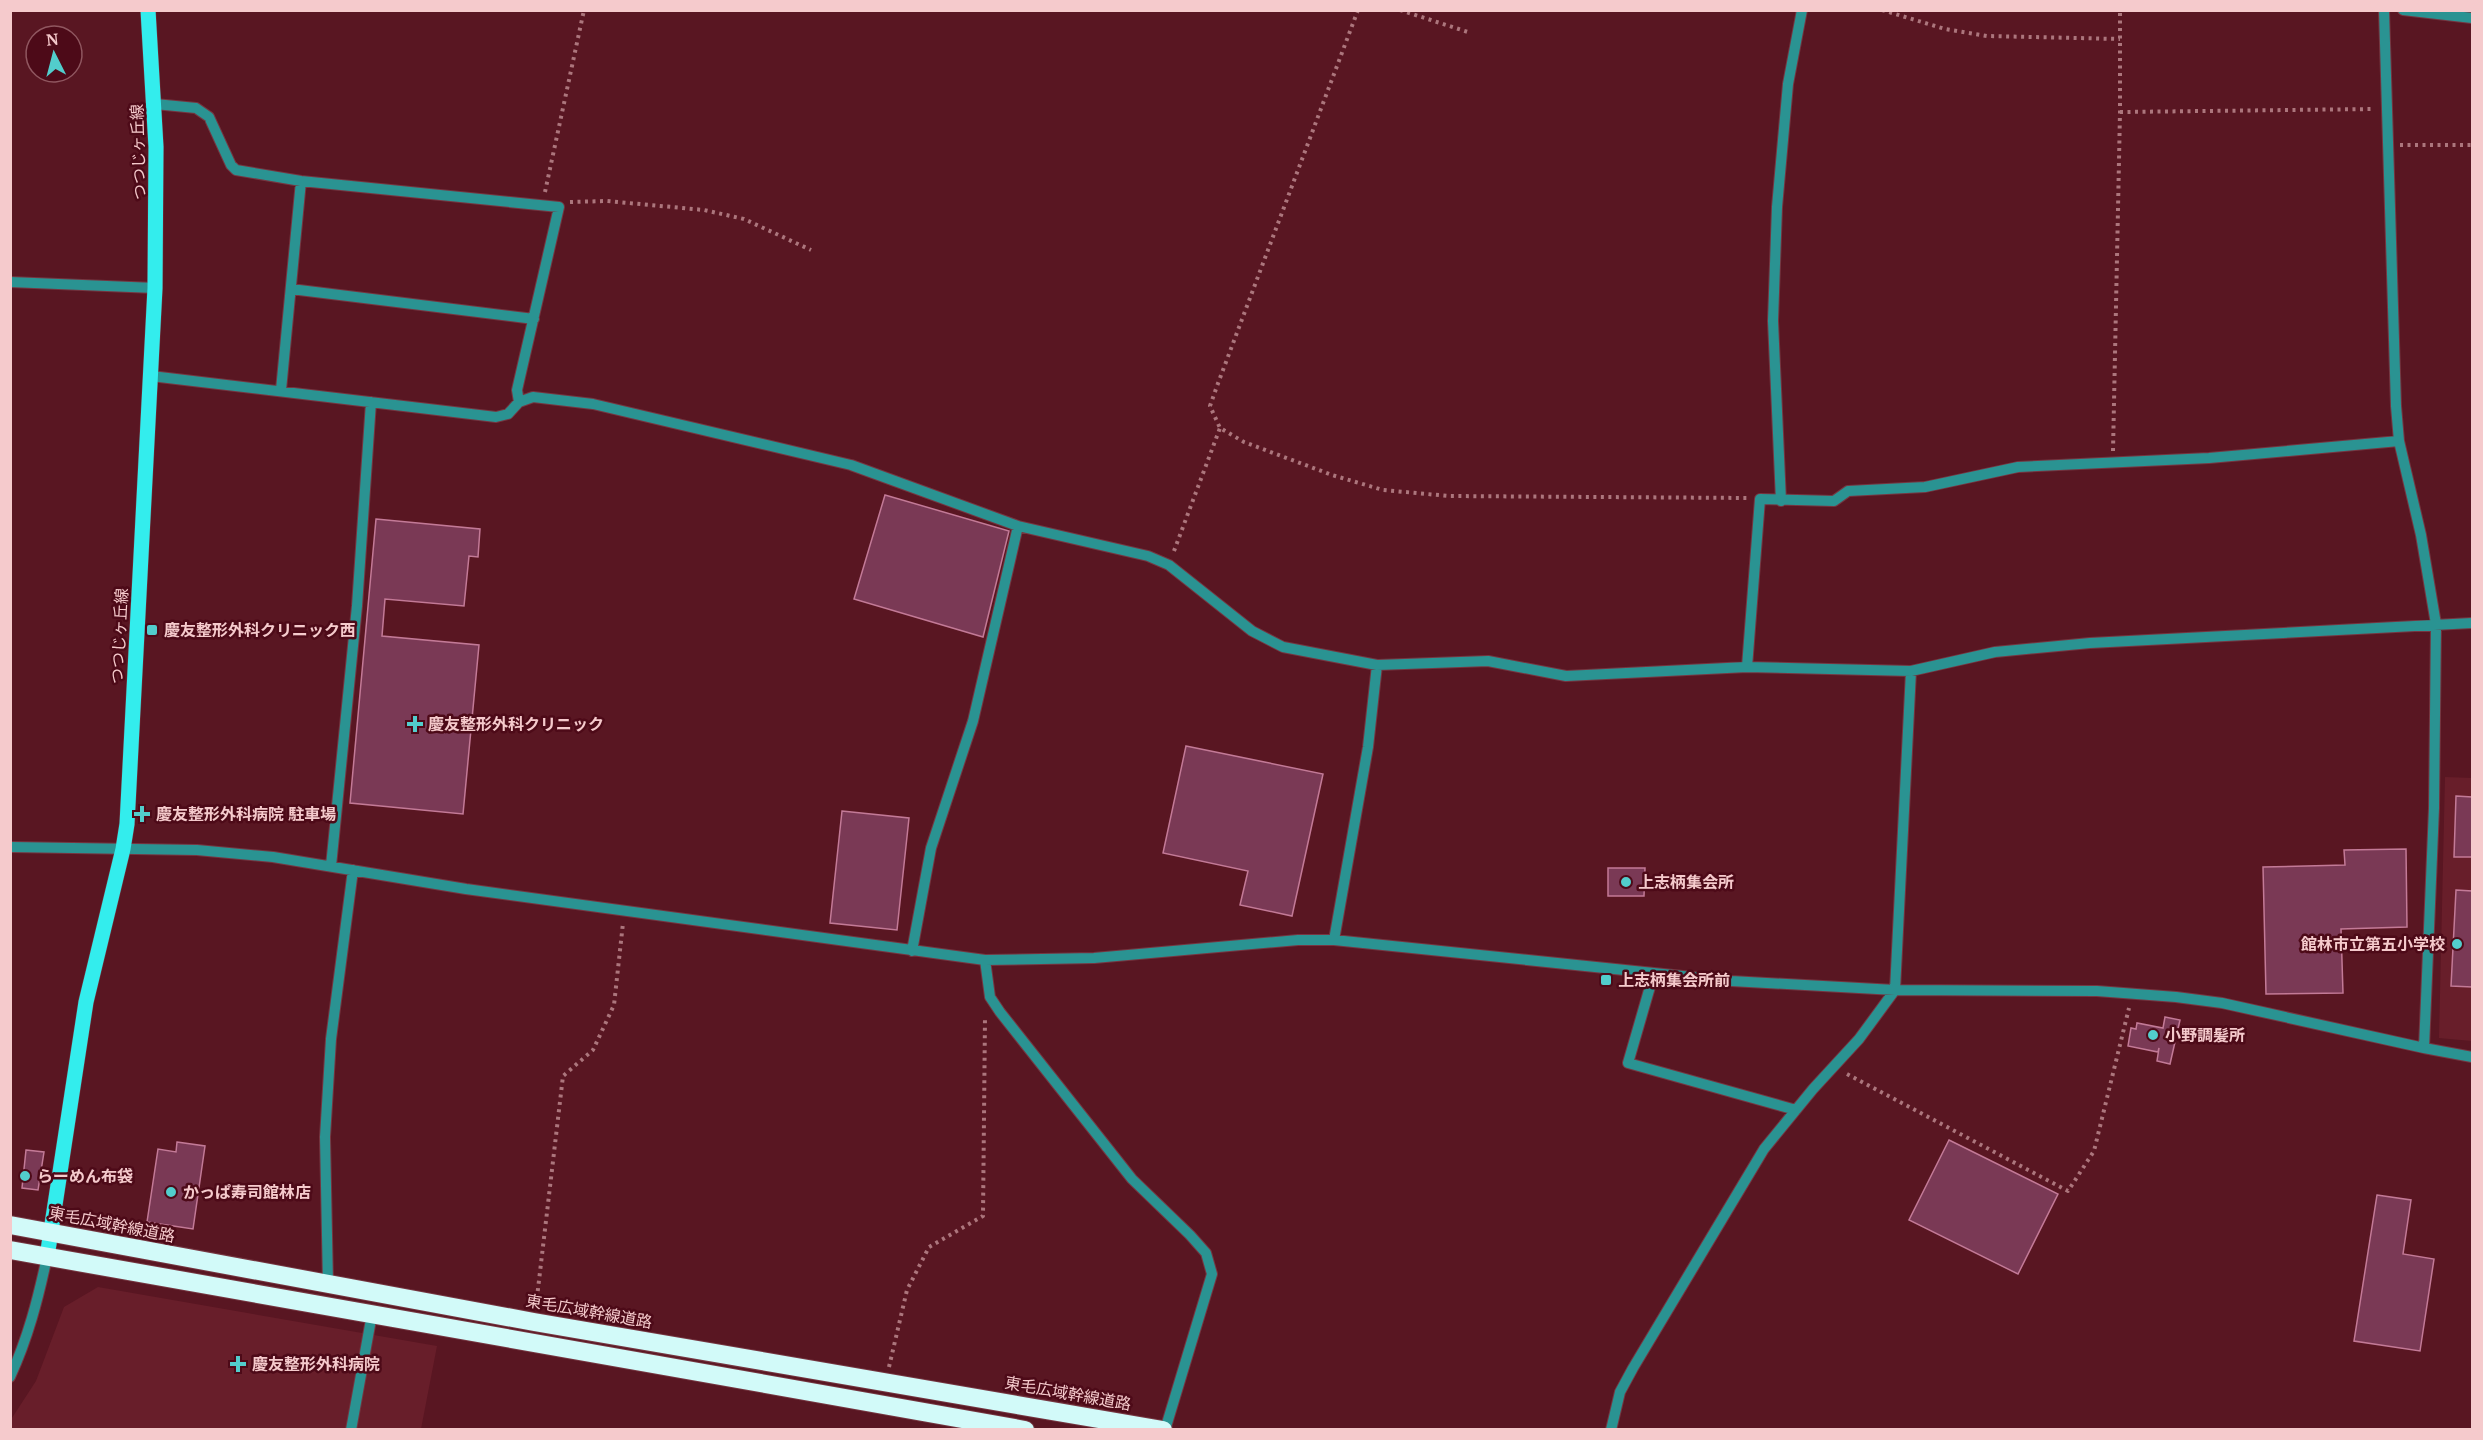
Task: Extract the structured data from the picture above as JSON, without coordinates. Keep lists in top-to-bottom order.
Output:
{
  "streets": {
    "highway": ["東毛広域幹線道路"],
    "main road": ["つつじヶ丘線"]
  },
  "crossings": [
    ["つつじヶ丘線", "東毛広域幹線道路"]
  ],
  "places": {
    "transit": ["慶友整形外科クリニック西", "上志柄集会所前"],
    "health": ["慶友整形外科クリニック", "慶友整形外科病院 駐車場", "慶友整形外科病院"],
    "other": [
      "上志柄集会所",
      "館林市立第五小学校",
      "小野調髪所",
      "らーめん布袋",
      "かっぱ寿司館林店"
    ]
  },
  "north": "top"
}
